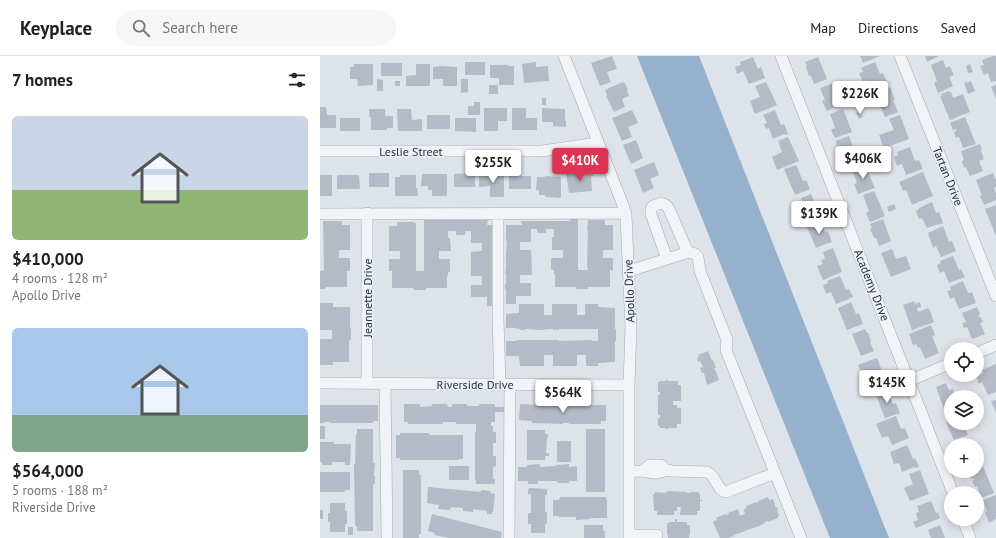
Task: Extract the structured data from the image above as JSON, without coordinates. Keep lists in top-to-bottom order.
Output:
{
  "streets": {
    "street": [
      "Leslie Street",
      "Tartan Drive",
      "Academy Drive",
      "Apollo Drive",
      "Jeannette Drive",
      "Riverside Drive"
    ]
  },
  "crossings": [
    ["Leslie Street", "Apollo Drive"],
    ["Apollo Drive", "Riverside Drive"],
    ["Jeannette Drive", "Riverside Drive"]
  ],
  "page": {
    "header": "Keyplace",
    "search": "Search here",
    "nav": ["Map", "Directions", "Saved"],
    "heading": "7 homes",
    "price": [
      "$226K",
      "$406K",
      "$410K",
      "$255K",
      "$139K",
      "$145K",
      "$564K"
    ],
    "list": [
      {
        "name": "$410,000",
        "note": "4 rooms · 128 m² · Apollo Drive"
      },
      {
        "name": "$564,000",
        "note": "5 rooms · 188 m² · Riverside Drive"
      }
    ],
    "map_buttons": ["+", "−"]
  }
}
